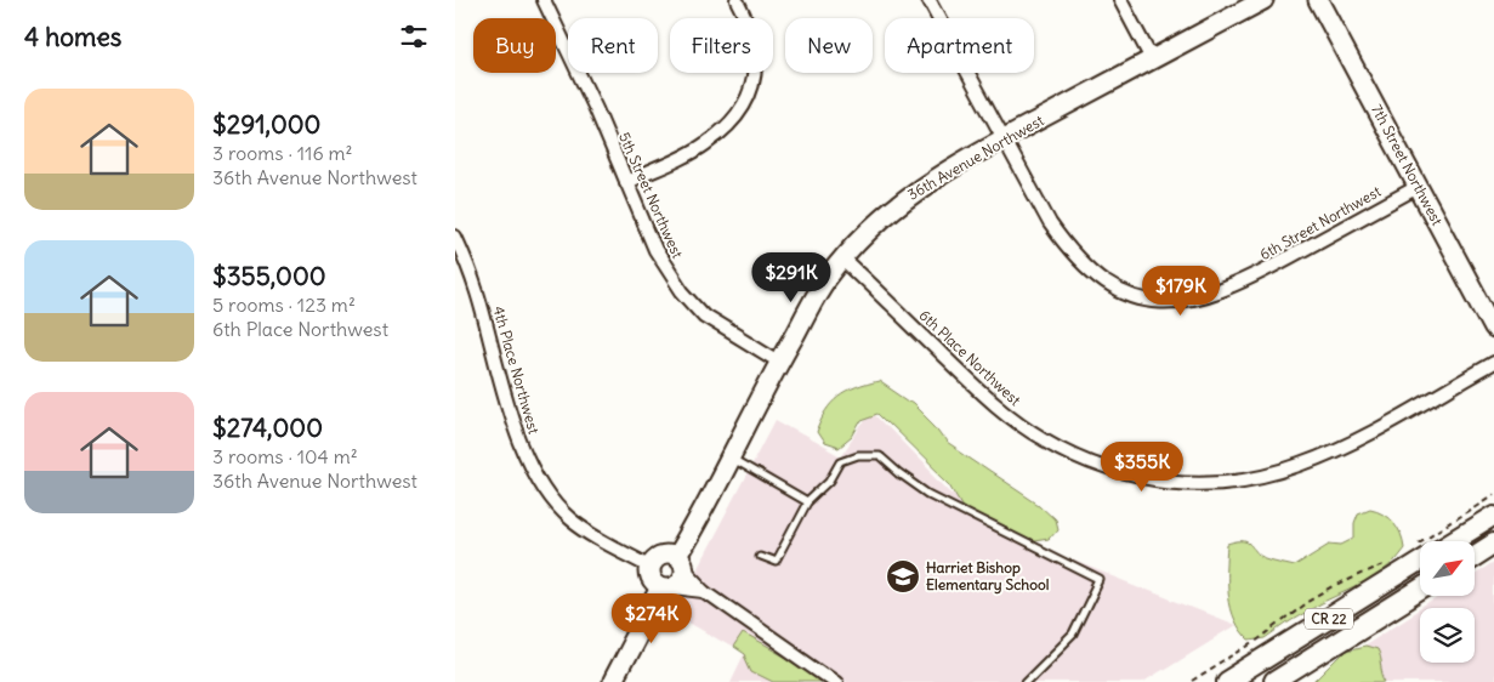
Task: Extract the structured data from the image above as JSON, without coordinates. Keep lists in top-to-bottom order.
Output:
{
  "streets": {
    "main road": ["CR 22"],
    "street": [
      "36th Avenue Northwest",
      "7th Street Northwest",
      "5th Street Northwest",
      "6th Street Northwest",
      "6th Place Northwest",
      "4th Place Northwest"
    ]
  },
  "crossings": [
    ["36th Avenue Northwest", "5th Street Northwest"],
    ["36th Avenue Northwest", "6th Street Northwest"],
    ["36th Avenue Northwest", "6th Place Northwest"],
    ["36th Avenue Northwest", "4th Place Northwest"],
    ["7th Street Northwest", "6th Street Northwest"]
  ],
  "places": {
    "school or university": ["Harriet Bishop Elementary School"]
  },
  "north": "top right",
  "page": {
    "heading": "4 homes",
    "chip": [
      "Buy",
      "Rent",
      "Filters",
      "New",
      "Apartment"
    ],
    "list": [
      {
        "name": "$291,000",
        "note": "3 rooms · 116 m² · 36th Avenue Northwest"
      },
      {
        "name": "$355,000",
        "note": "5 rooms · 123 m² · 6th Place Northwest"
      },
      {
        "name": "$274,000",
        "note": "3 rooms · 104 m² · 36th Avenue Northwest"
      }
    ],
    "price": [
      "$291K",
      "$179K",
      "$355K",
      "$274K"
    ]
  }
}
